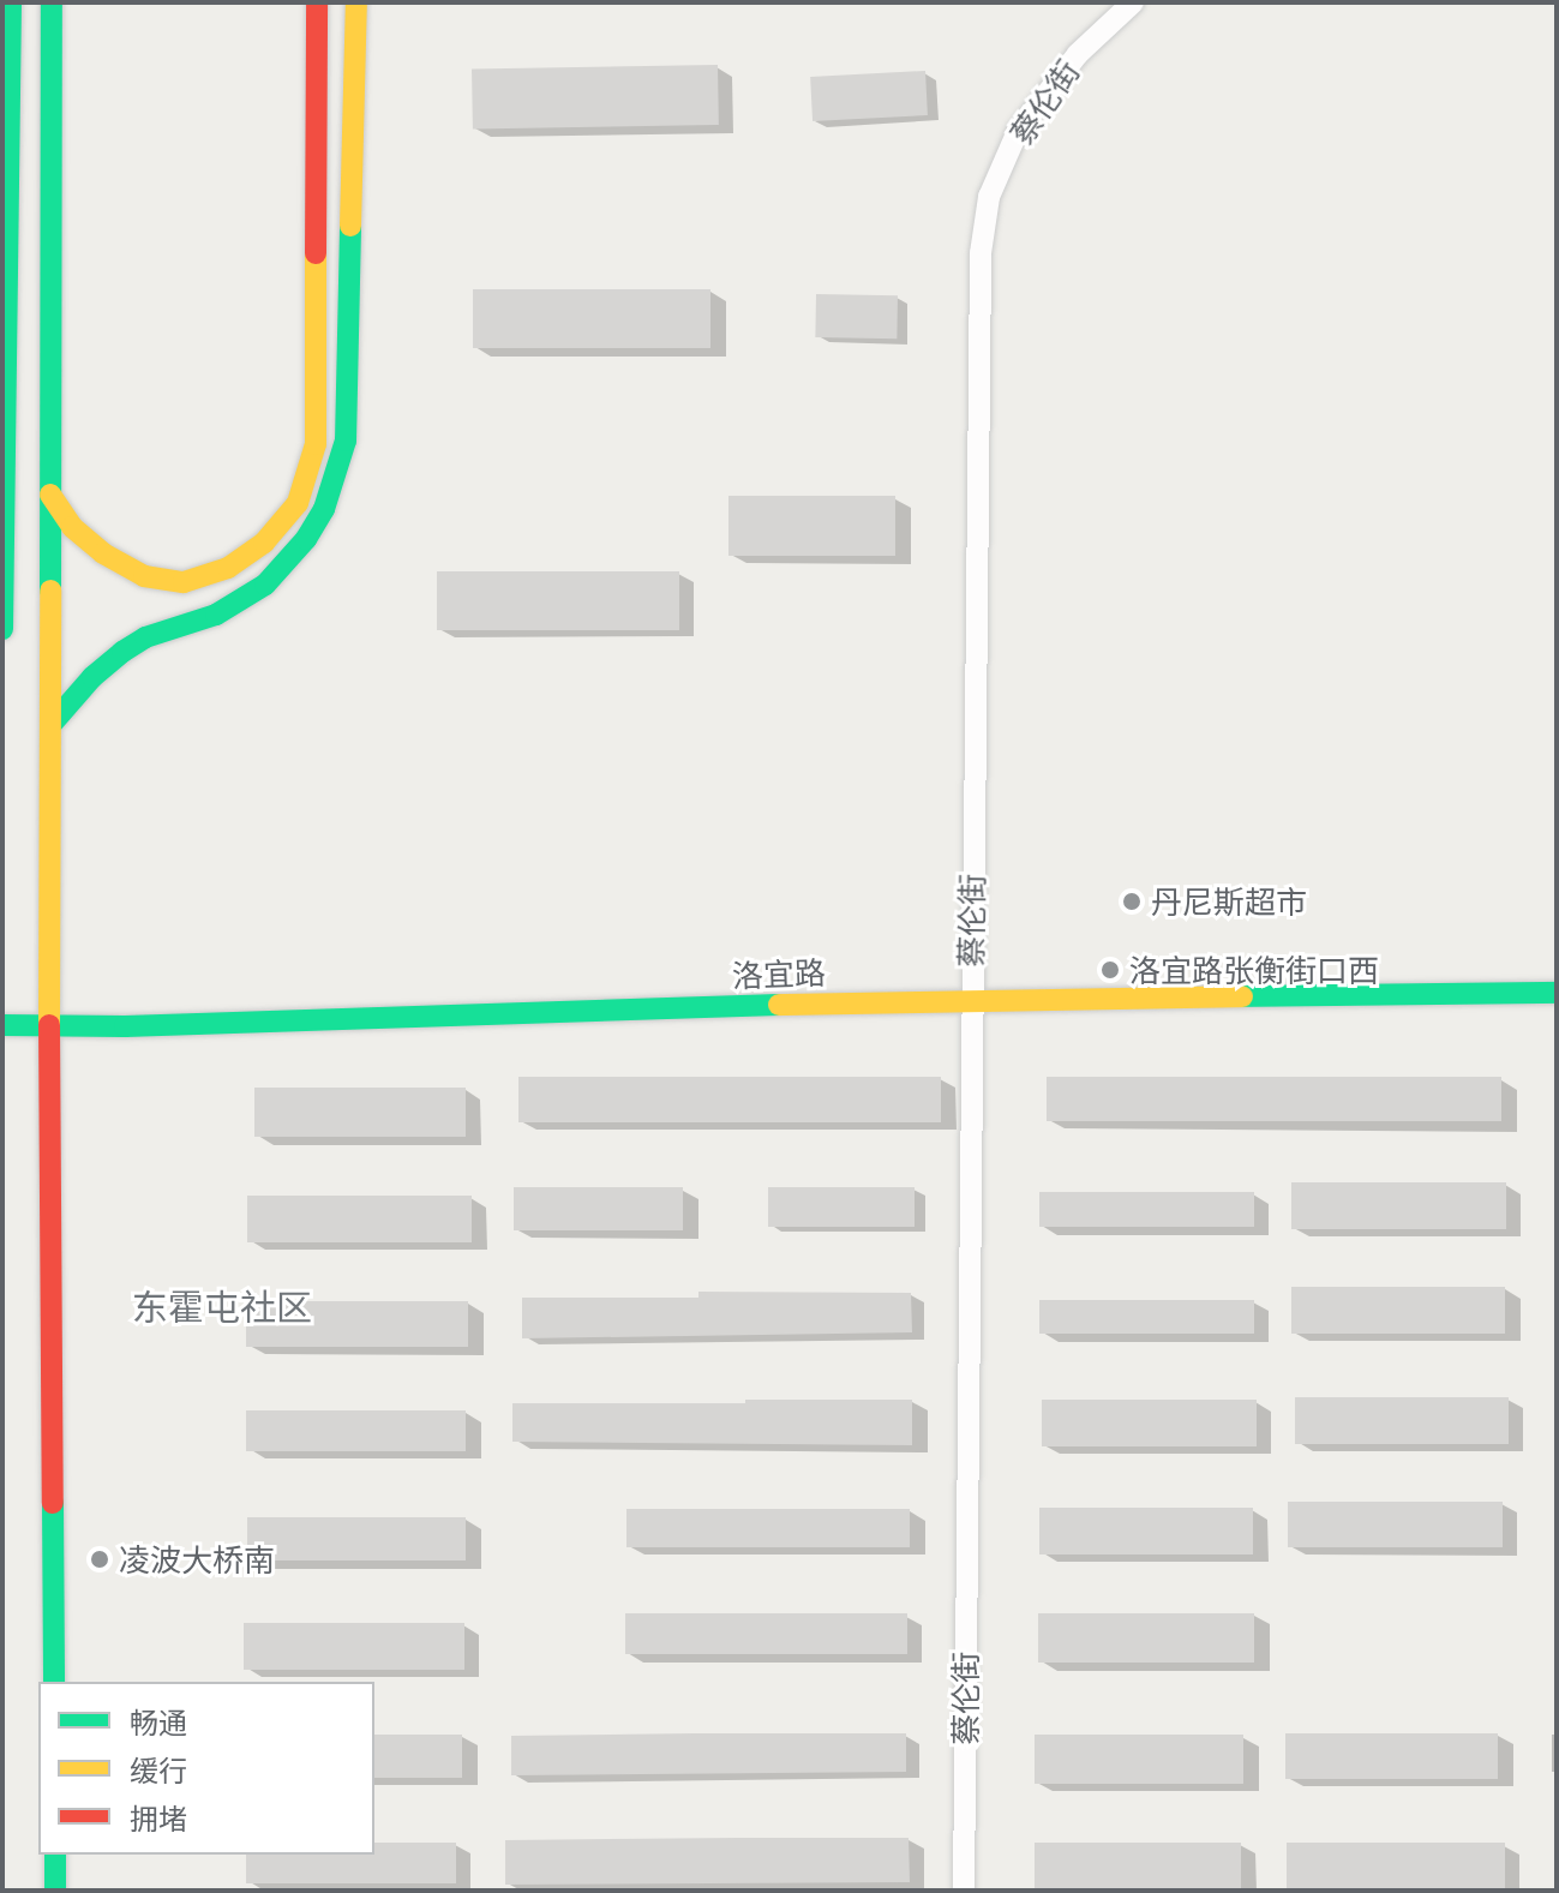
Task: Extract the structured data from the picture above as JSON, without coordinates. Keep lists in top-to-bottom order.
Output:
{
  "streets": {
    "main road": ["洛宜路"],
    "street": ["蔡伦街"]
  },
  "crossings": [
    ["蔡伦街", "洛宜路"]
  ],
  "districts": ["东霍屯社区"],
  "places": ["丹尼斯超市", "洛宜路张衡街口西", "凌波大桥南"],
  "legend": ["畅通", "缓行", "拥堵"]
}
